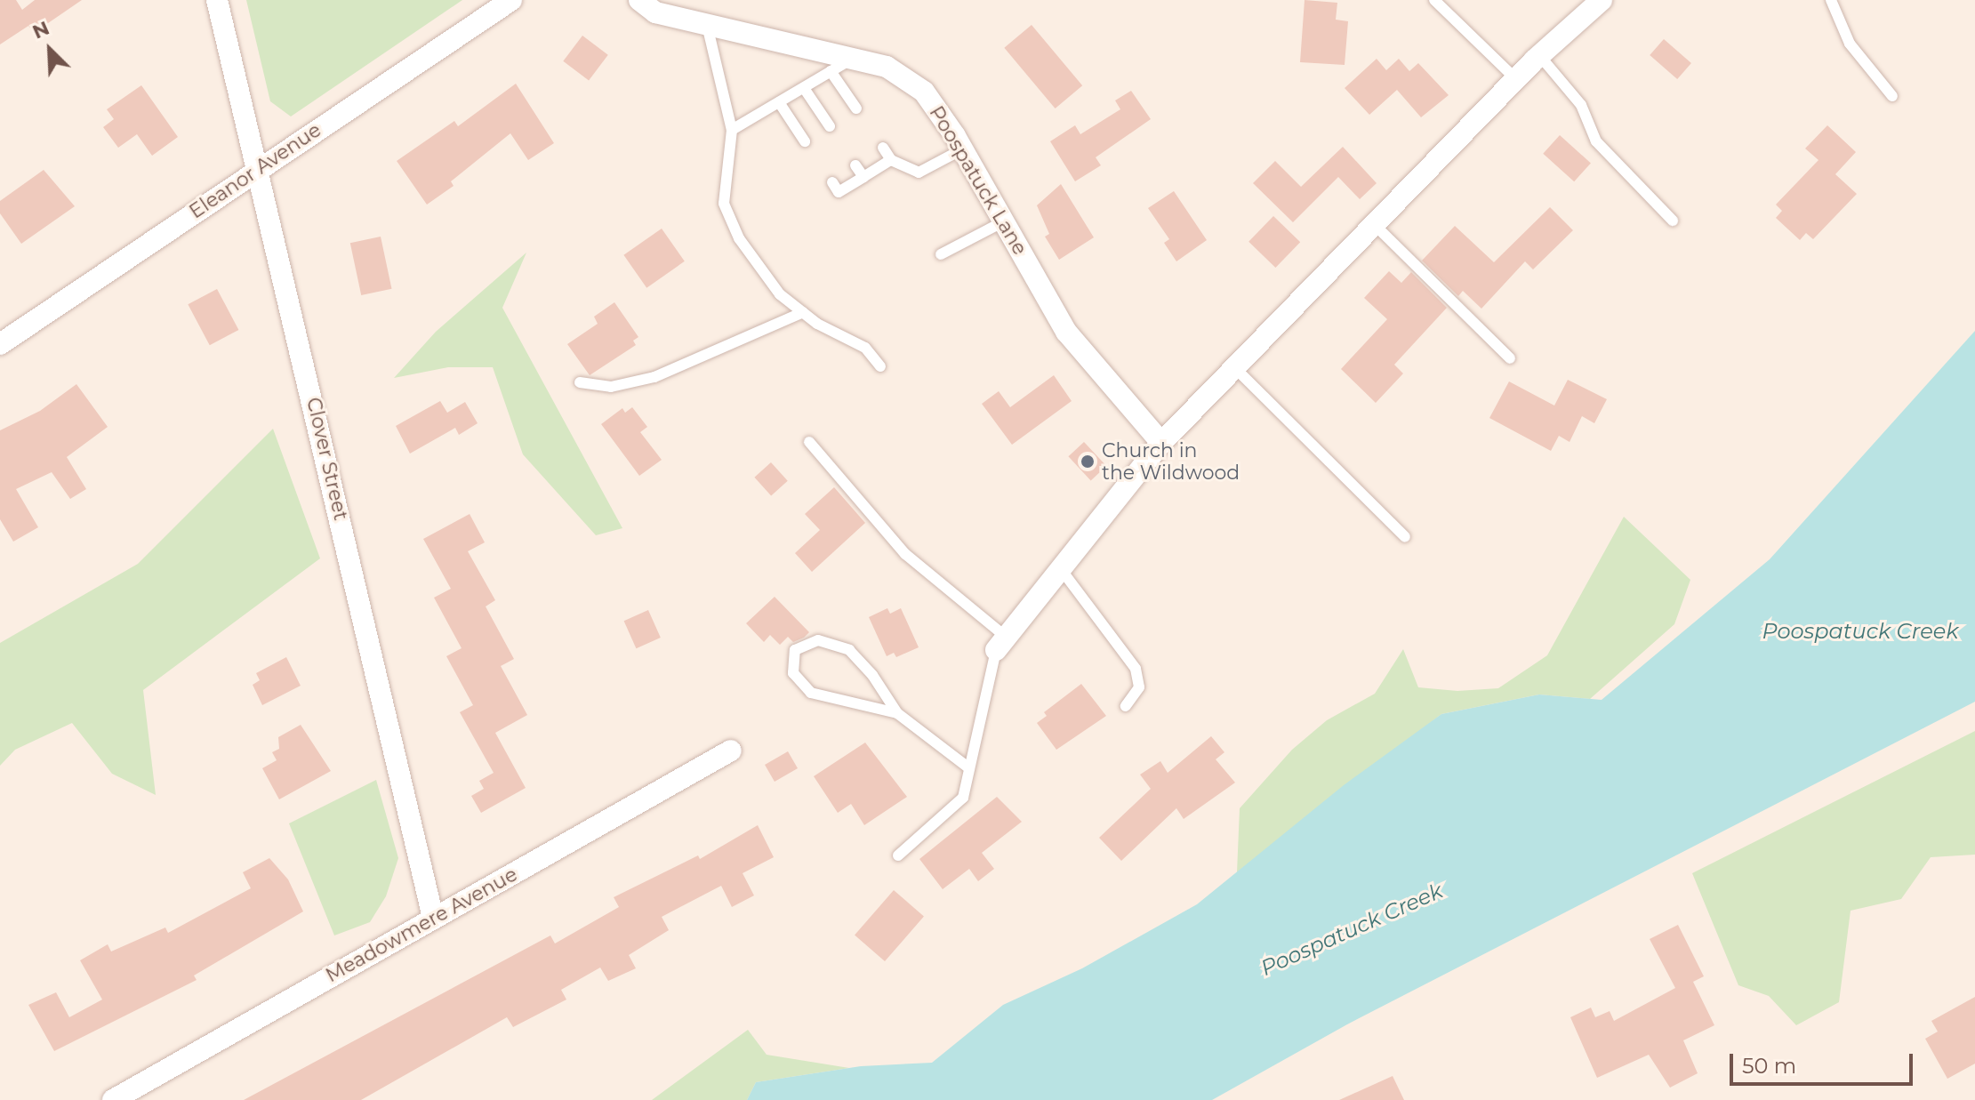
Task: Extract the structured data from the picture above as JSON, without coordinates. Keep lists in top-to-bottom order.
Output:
{
  "streets": {
    "street": [
      "Eleanor Avenue",
      "Poospatuck Lane",
      "Clover Street",
      "Meadowmere Avenue"
    ]
  },
  "crossings": [
    ["Eleanor Avenue", "Clover Street"],
    ["Clover Street", "Meadowmere Avenue"]
  ],
  "water": ["Poospatuck Creek"],
  "places": ["Church in the Wildwood"],
  "scale_bar": "50 m",
  "north": "top left"
}
